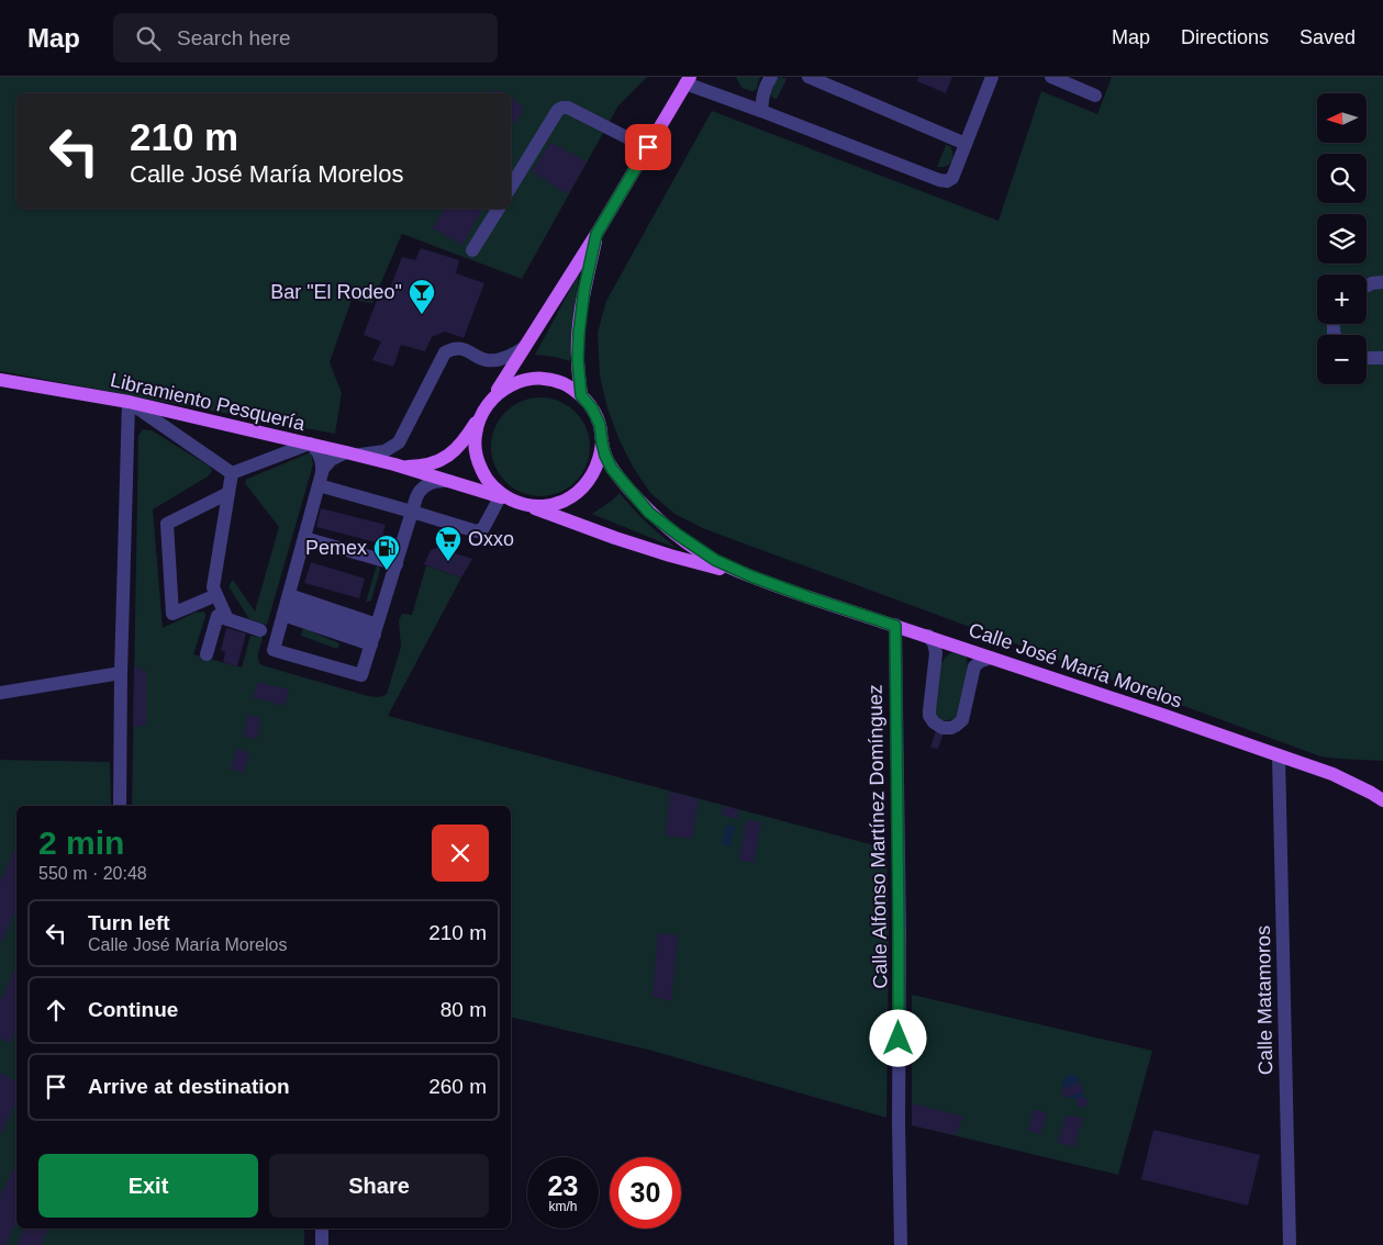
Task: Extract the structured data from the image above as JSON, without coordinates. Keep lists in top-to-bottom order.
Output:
{
  "streets": {
    "main road": ["Libramiento Pesquería", "Calle José María Morelos"],
    "street": ["Calle Alfonso Martínez Domínguez", "Calle Matamoros"]
  },
  "crossings": [
    ["Calle José María Morelos", "Calle Alfonso Martínez Domínguez"],
    ["Calle José María Morelos", "Calle Matamoros"]
  ],
  "places": {
    "bar": ["Bar \"El Rodeo\""],
    "supermarket": ["Oxxo"],
    "fuel station": ["Pemex"]
  },
  "north": "left",
  "page": {
    "header": "Map",
    "search": "Search here",
    "nav": ["Map", "Directions", "Saved"],
    "map_buttons": ["+", "−"],
    "turn": ["210 m", "Calle José María Morelos"],
    "heading": ["2 min", "550 m · 20:48"],
    "list": [
      {
        "name": "Turn left",
        "note": "Calle José María Morelos",
        "value": "210 m"
      },
      {
        "name": "Continue",
        "value": "80 m"
      },
      {
        "name": "Arrive at destination",
        "value": "260 m"
      }
    ],
    "buttons": ["Exit", "Share"],
    "speed": "23 km/h",
    "limit": "30"
  }
}
